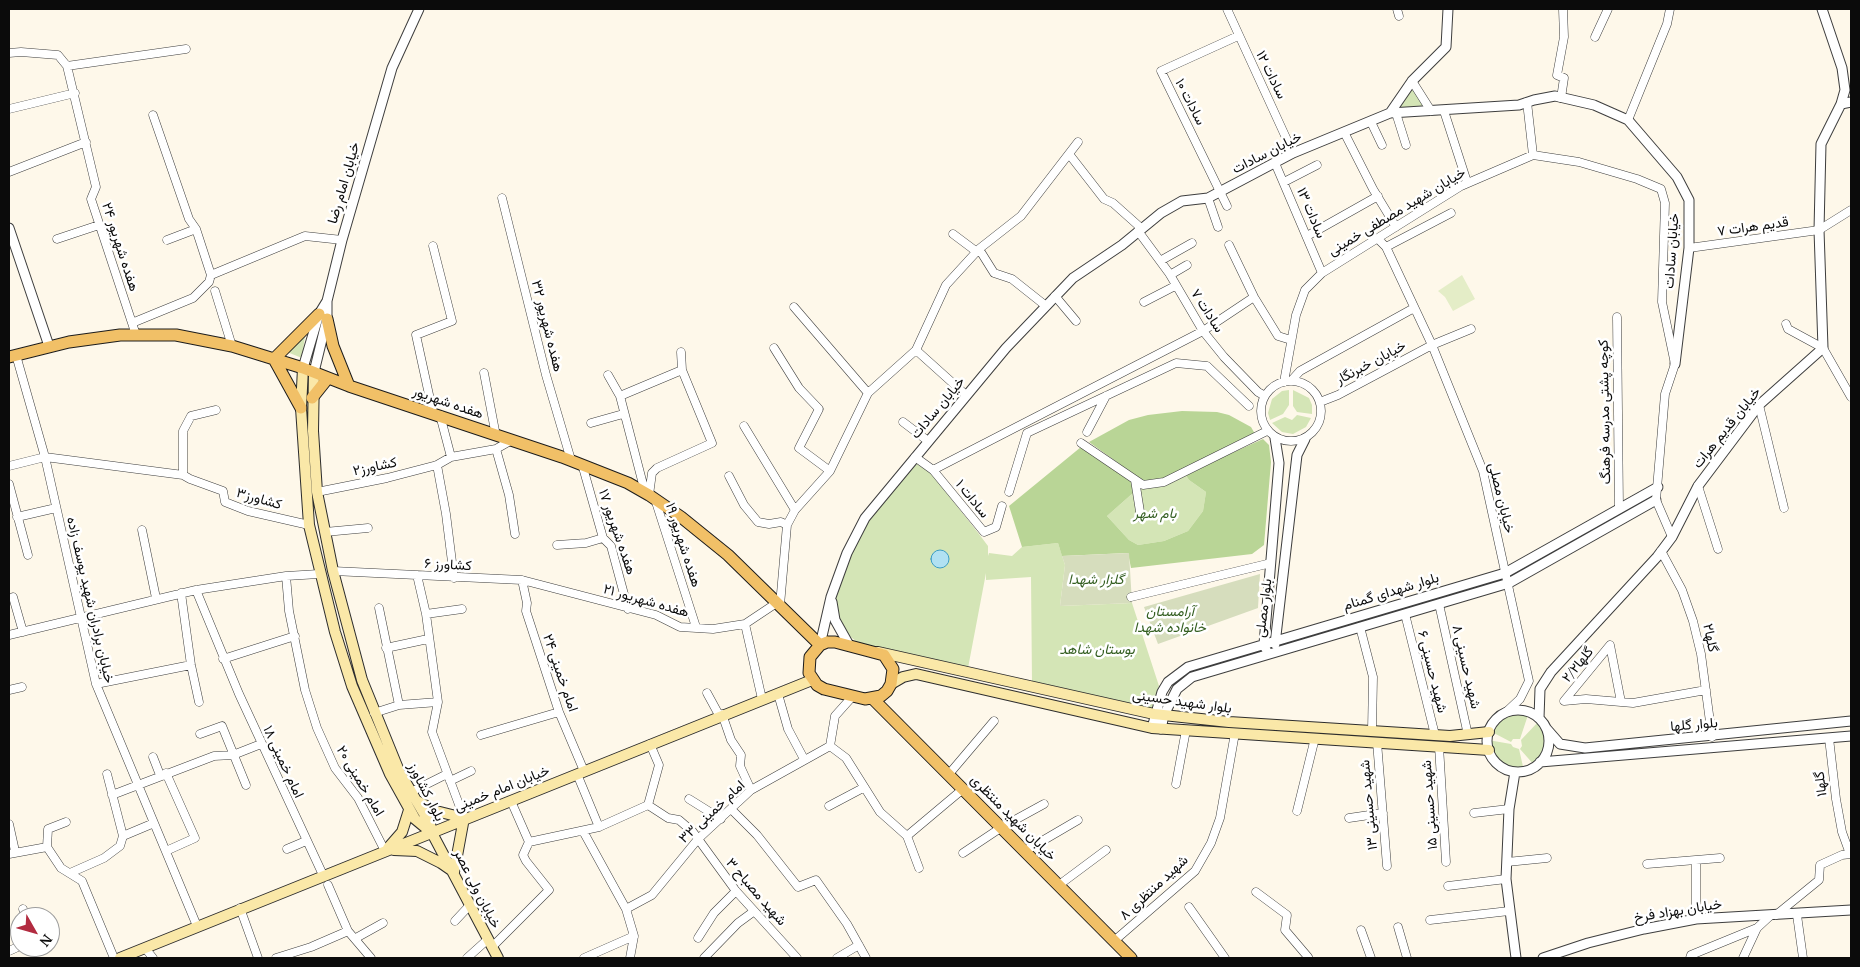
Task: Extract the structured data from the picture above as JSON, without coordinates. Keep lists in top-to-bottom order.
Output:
{
  "streets": {
    "main road": [
      "هفده شهریور",
      "بلوار شهید حسینی",
      "خیابان امام خمینی",
      "بلوار کشاورز",
      "خیابان شهید منتظری",
      "خیابان ولی عصر"
    ],
    "street": [
      "سادات ۱۲",
      "سادات ۱۰",
      "خیابان سادات",
      "خیابان امام رضا",
      "خیابان شهید مصطفی خمینی",
      "سادات ۱۳",
      "قدیم هرات ۷",
      "هفده شهریور ۲۴",
      "سادات ۷",
      "هفده شهریور ۳۲",
      "خیابان خبرنگار",
      "کوچه پشتی مدرسه فرهنگ",
      "خیابان قدیم هرات",
      "کشاورز۲",
      "خیابان مصلی",
      "کشاورز۳",
      "سادات ۱",
      "هفده شهریور ۱۷",
      "هفده شهریور ۱۹",
      "کشاورز ۶",
      "بلوار شهدای گمنام",
      "خیابان برادران شهید یوسف زاده",
      "هفده شهریور ۲۱",
      "بلوار مصلی",
      "گلها۲",
      "گلها۲/۲",
      "شهید حسینی ۸",
      "شهید حسینی ۶",
      "امام خمینی ۲۴",
      "بلوار گلها",
      "امام خمینی ۱۸",
      "امام خمینی ۲۰",
      "گلها۱",
      "شهید حسینی ۱۳",
      "شهید حسینی ۱۵",
      "امام خمینی ۳۳",
      "شهید منتظری ۸",
      "شهید مصباح ۳",
      "خیابان بهزاد فرخ"
    ]
  },
  "crossings": [
    ["سادات ۱۲", "سادات ۱۰"],
    ["سادات ۱۲", "خیابان سادات"],
    ["سادات ۱۰", "خیابان سادات"],
    ["خیابان سادات", "سادات ۱۳"],
    ["خیابان سادات", "قدیم هرات ۷"],
    ["خیابان سادات", "سادات ۷"],
    ["خیابان سادات", "هفده شهریور"],
    ["خیابان سادات", "سادات ۱"],
    ["خیابان سادات", "بلوار شهید حسینی"],
    ["خیابان سادات", "خیابان امام خمینی"],
    ["خیابان سادات", "خیابان شهید منتظری"],
    ["خیابان امام رضا", "هفده شهریور"],
    ["خیابان امام رضا", "بلوار کشاورز"],
    ["خیابان شهید مصطفی خمینی", "سادات ۱۳"],
    ["خیابان شهید مصطفی خمینی", "سادات ۷"],
    ["خیابان شهید مصطفی خمینی", "خیابان خبرنگار"],
    ["خیابان شهید مصطفی خمینی", "خیابان مصلی"],
    ["خیابان شهید مصطفی خمینی", "بلوار مصلی"],
    ["هفده شهریور ۲۴", "هفده شهریور"],
    ["سادات ۷", "خیابان خبرنگار"],
    ["سادات ۷", "بلوار مصلی"],
    ["هفده شهریور ۳۲", "هفده شهریور"],
    ["هفده شهریور ۳۲", "هفده شهریور ۱۷"],
    ["خیابان خبرنگار", "خیابان مصلی"],
    ["خیابان خبرنگار", "بلوار مصلی"],
    ["هفده شهریور", "کشاورز۲"],
    ["هفده شهریور", "هفده شهریور ۱۷"],
    ["هفده شهریور", "هفده شهریور ۱۹"],
    ["هفده شهریور", "خیابان برادران شهید یوسف زاده"],
    ["هفده شهریور", "هفده شهریور ۲۱"],
    ["هفده شهریور", "بلوار شهید حسینی"],
    ["هفده شهریور", "خیابان امام خمینی"],
    ["هفده شهریور", "بلوار کشاورز"],
    ["هفده شهریور", "خیابان شهید منتظری"],
    ["کوچه پشتی مدرسه فرهنگ", "بلوار شهدای گمنام"],
    ["خیابان قدیم هرات", "خیابان مصلی"],
    ["خیابان قدیم هرات", "گلها۲"],
    ["خیابان قدیم هرات", "بلوار شهید حسینی"],
    ["خیابان قدیم هرات", "بلوار گلها"],
    ["کشاورز۲", "بلوار کشاورز"],
    ["خیابان مصلی", "بلوار شهدای گمنام"],
    ["خیابان مصلی", "بلوار شهید حسینی"],
    ["خیابان مصلی", "بلوار گلها"],
    ["کشاورز۳", "خیابان برادران شهید یوسف زاده"],
    ["کشاورز۳", "بلوار کشاورز"],
    ["هفده شهریور ۱۷", "هفده شهریور ۲۱"],
    ["هفده شهریور ۱۹", "هفده شهریور ۲۱"],
    ["کشاورز ۶", "هفده شهریور ۲۱"],
    ["کشاورز ۶", "امام خمینی ۲۴"],
    ["کشاورز ۶", "بلوار کشاورز"],
    ["بلوار شهدای گمنام", "بلوار مصلی"],
    ["بلوار شهدای گمنام", "شهید حسینی ۸"],
    ["بلوار شهدای گمنام", "شهید حسینی ۶"],
    ["بلوار شهدای گمنام", "بلوار شهید حسینی"],
    ["خیابان برادران شهید یوسف زاده", "خیابان امام خمینی"],
    ["گلها۲", "گلها۲/۲"],
    ["گلها۲", "بلوار گلها"],
    ["شهید حسینی ۸", "بلوار شهید حسینی"],
    ["شهید حسینی ۶", "بلوار شهید حسینی"],
    ["امام خمینی ۲۴", "خیابان امام خمینی"],
    ["بلوار شهید حسینی", "بلوار گلها"],
    ["بلوار شهید حسینی", "خیابان امام خمینی"],
    ["بلوار شهید حسینی", "شهید حسینی ۱۳"],
    ["بلوار شهید حسینی", "شهید حسینی ۱۵"],
    ["بلوار شهید حسینی", "خیابان شهید منتظری"],
    ["بلوار شهید حسینی", "شهید منتظری ۸"],
    ["بلوار گلها", "گلها۱"],
    ["امام خمینی ۱۸", "خیابان امام خمینی"],
    ["امام خمینی ۲۰", "خیابان امام خمینی"],
    ["خیابان امام خمینی", "بلوار کشاورز"],
    ["خیابان امام خمینی", "خیابان شهید منتظری"],
    ["خیابان امام خمینی", "خیابان ولی عصر"],
    ["بلوار کشاورز", "خیابان ولی عصر"],
    ["امام خمینی ۳۳", "شهید مصباح ۳"],
    ["خیابان شهید منتظری", "شهید منتظری ۸"]
  ],
  "parks": [
    "بام شهر",
    "گلزار شهدا",
    "آرامستان خانواده شهدا",
    "بوستان شاهد"
  ],
  "north": "bottom right"
}
